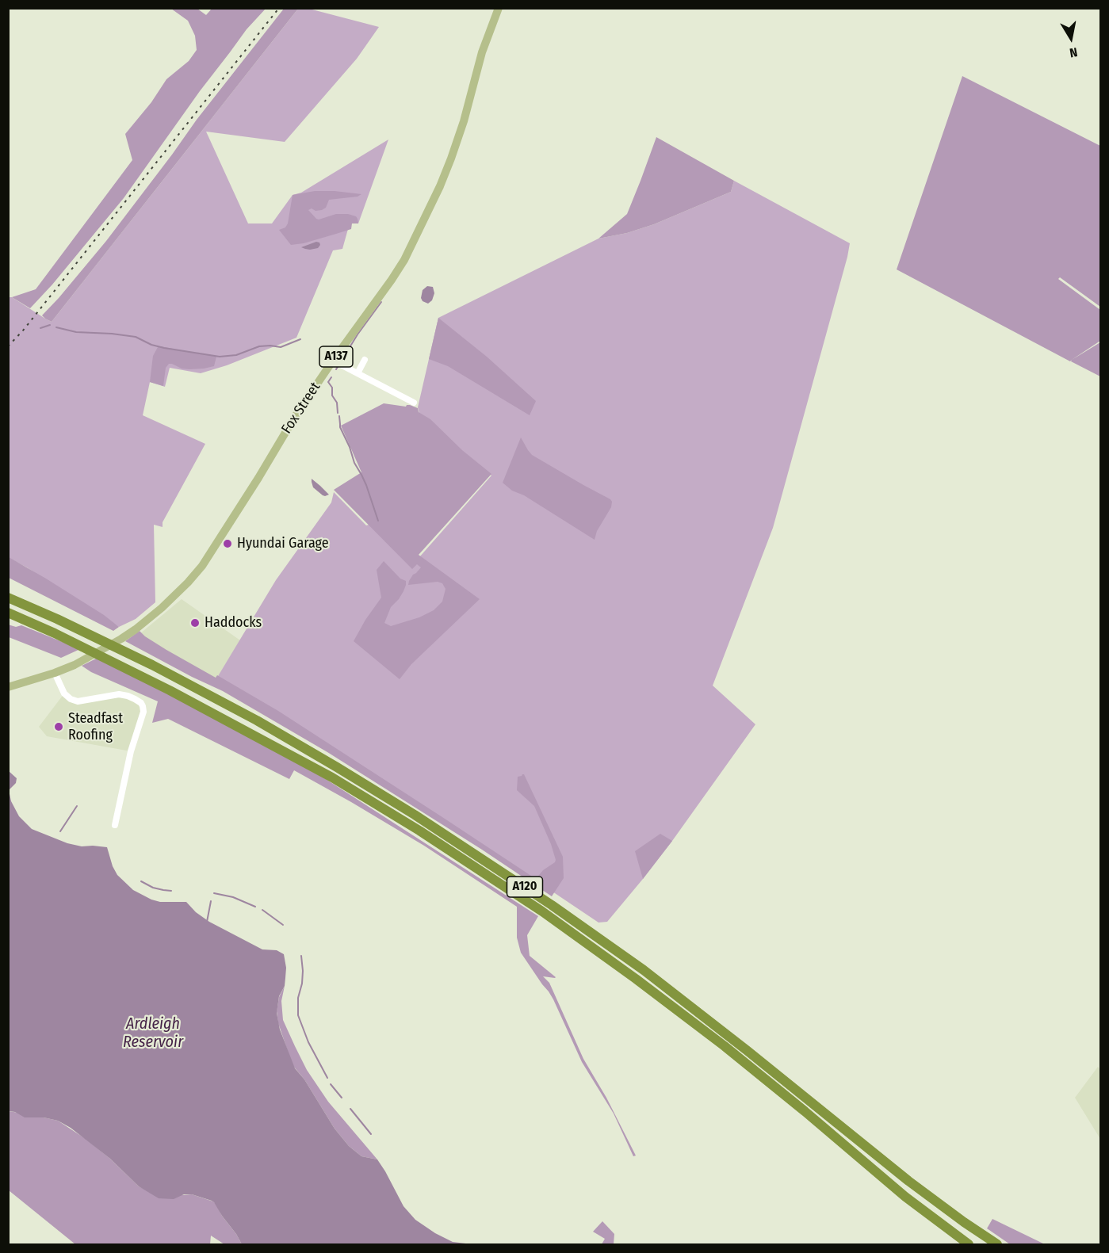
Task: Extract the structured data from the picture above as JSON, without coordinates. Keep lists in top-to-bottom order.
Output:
{
  "streets": {
    "highway": ["A120"],
    "main road": ["A137", "Fox Street"]
  },
  "crossings": [
    ["A137", "Fox Street"]
  ],
  "water": ["Ardleigh Reservoir"],
  "places": ["Hyundai Garage", "Haddocks", "Steadfast Roofing"],
  "north": "bottom"
}
